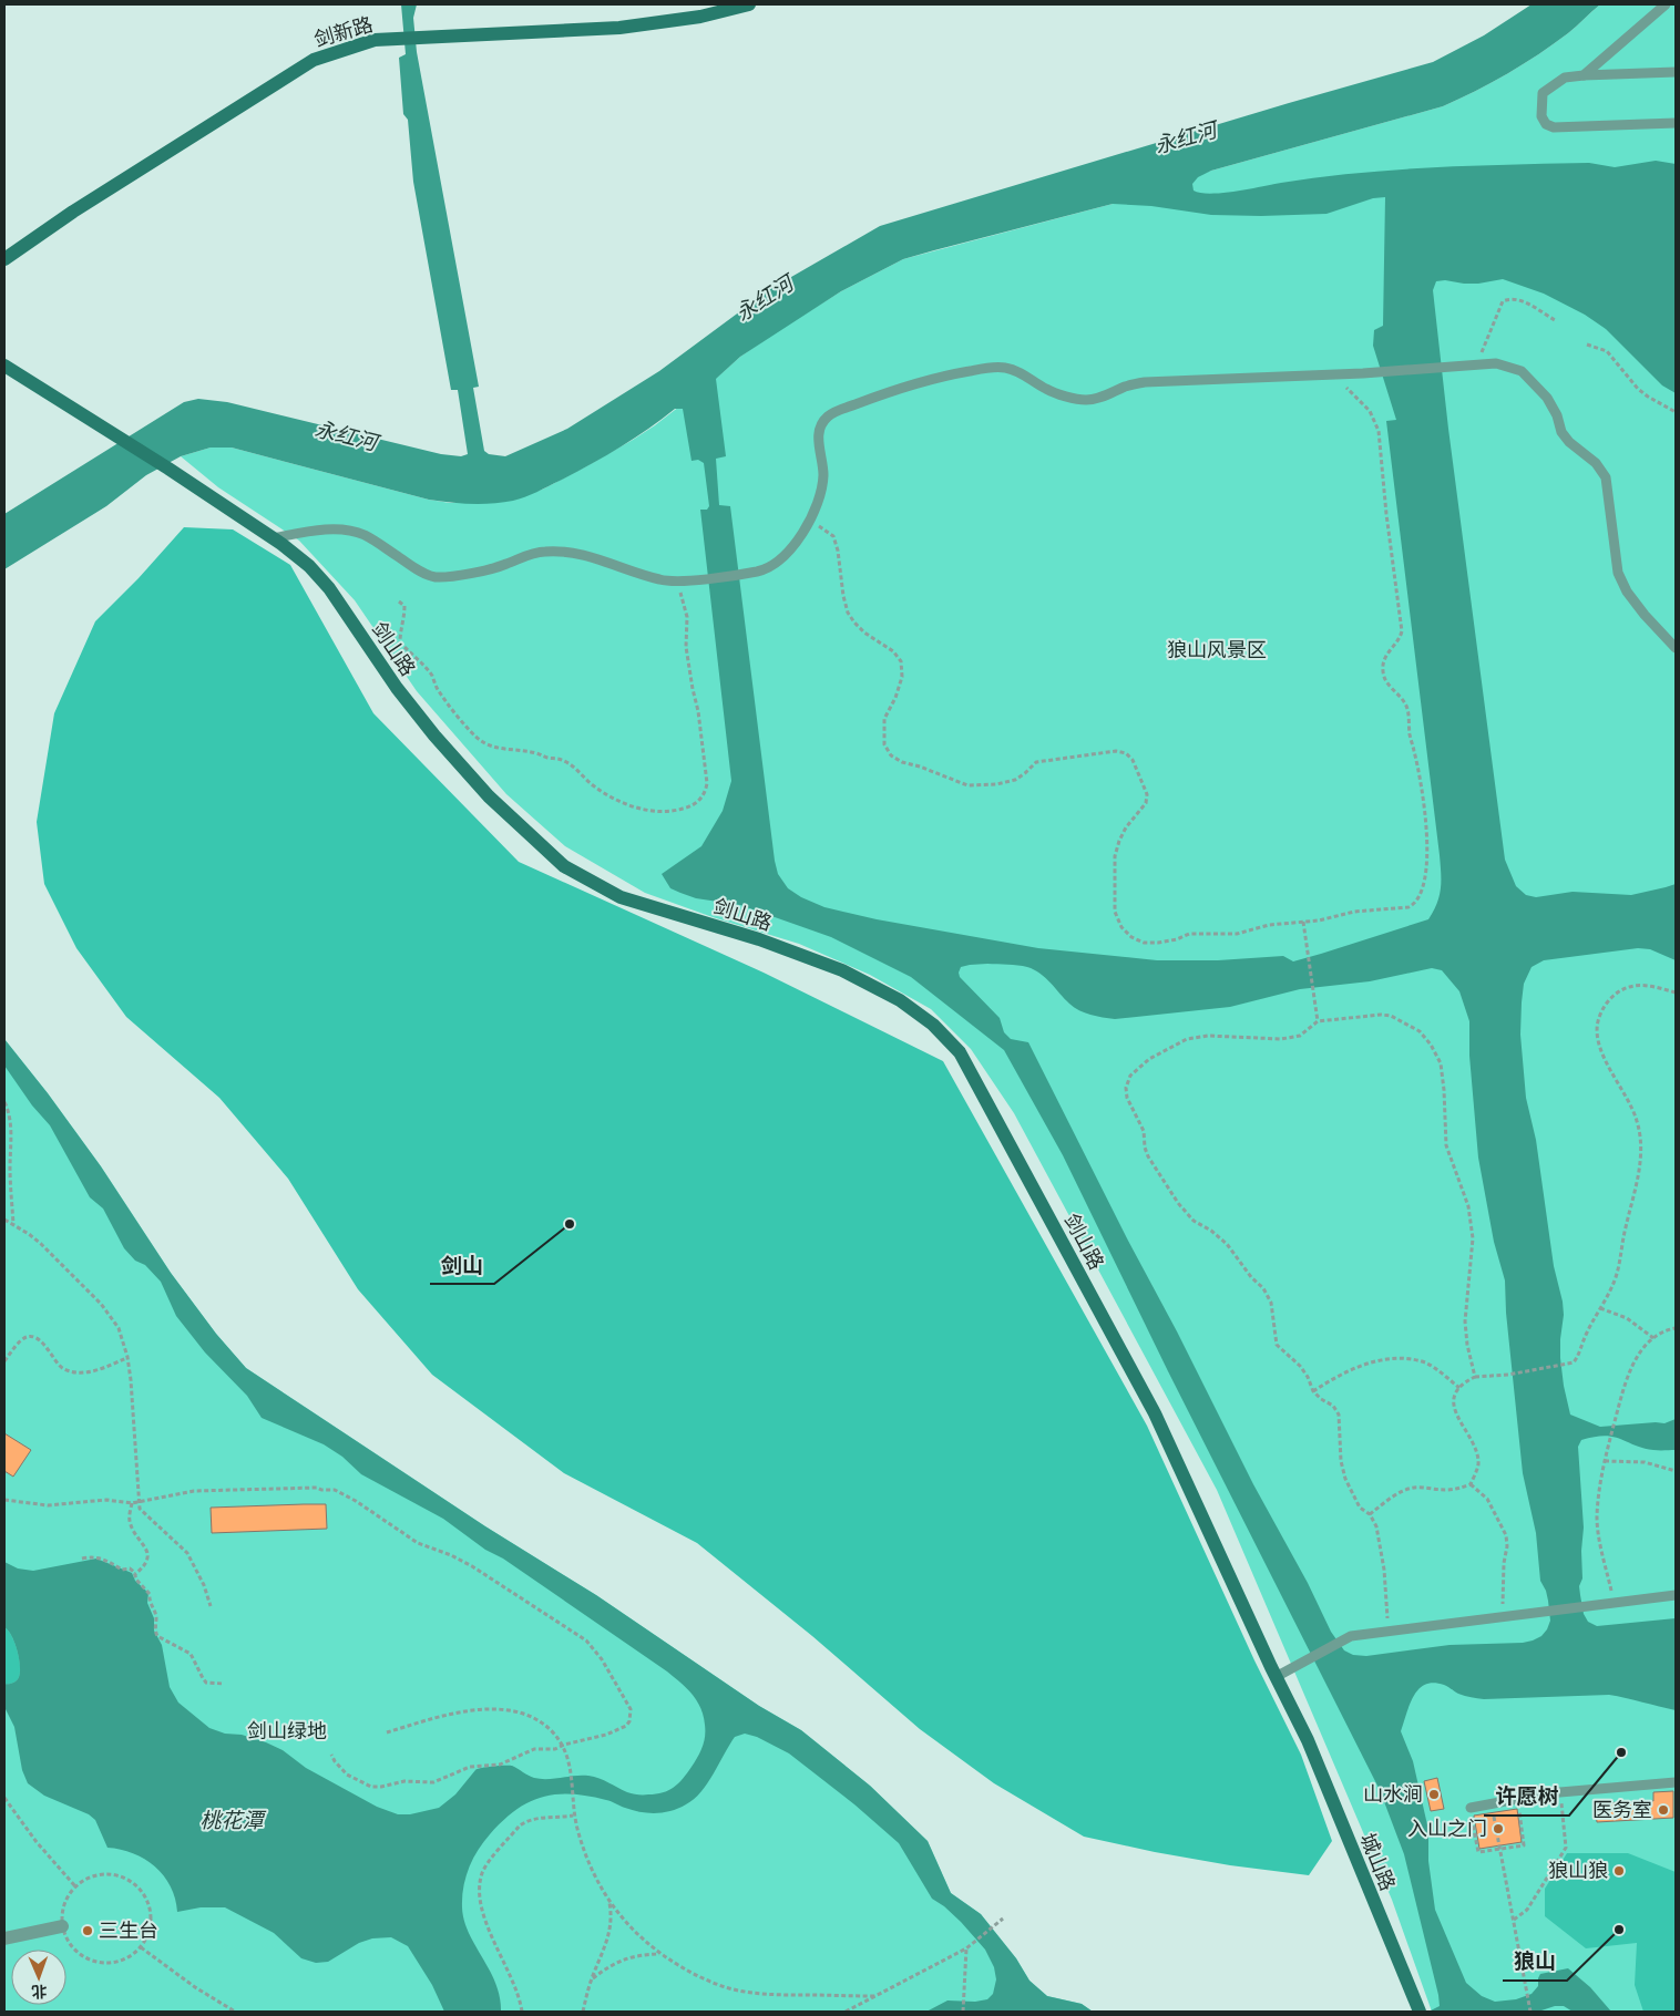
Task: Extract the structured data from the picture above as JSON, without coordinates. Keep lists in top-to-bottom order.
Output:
{
  "streets": {
    "street": ["剑新路", "剑山路", "城山路"]
  },
  "crossings": [
    ["剑山路", "城山路"]
  ],
  "water": ["永红河", "桃花潭"],
  "parks": ["狼山风景区", "剑山绿地"],
  "places": [
    "剑山",
    "许愿树",
    "山水涧",
    "医务室",
    "入山之门",
    "狼山狼",
    "狼山",
    "三生台"
  ],
  "north": "bottom"
}
